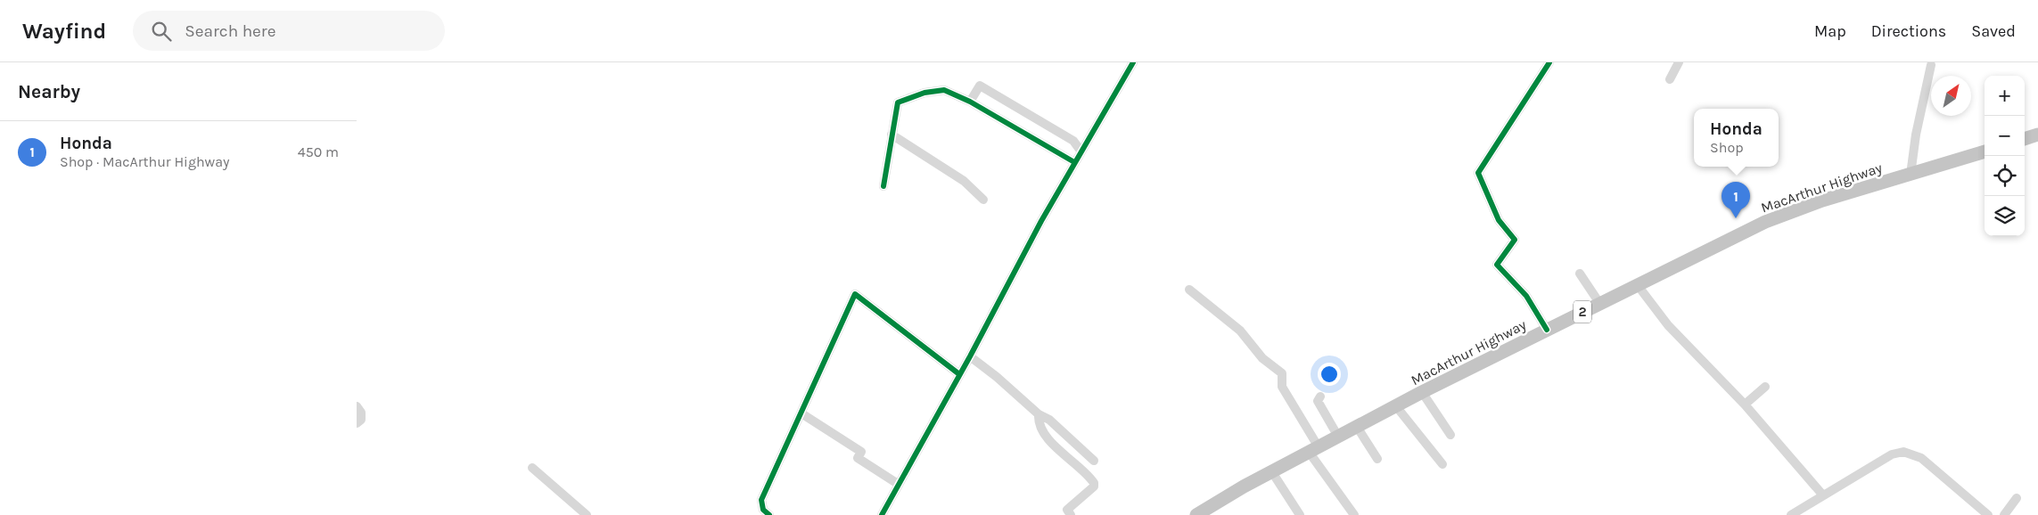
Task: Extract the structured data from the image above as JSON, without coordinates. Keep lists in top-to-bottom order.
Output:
{
  "streets": {
    "highway": ["MacArthur Highway", "2"]
  },
  "north": "top right",
  "page": {
    "header": "Wayfind",
    "search": "Search here",
    "nav": ["Map", "Directions", "Saved"],
    "heading": "Nearby",
    "map_buttons": ["+", "−"],
    "popup": ["Honda", "Shop"],
    "list": [
      {
        "mark": "1",
        "name": "Honda",
        "note": "Shop · MacArthur Highway",
        "value": "450 m"
      }
    ],
    "pins": "1"
  }
}
